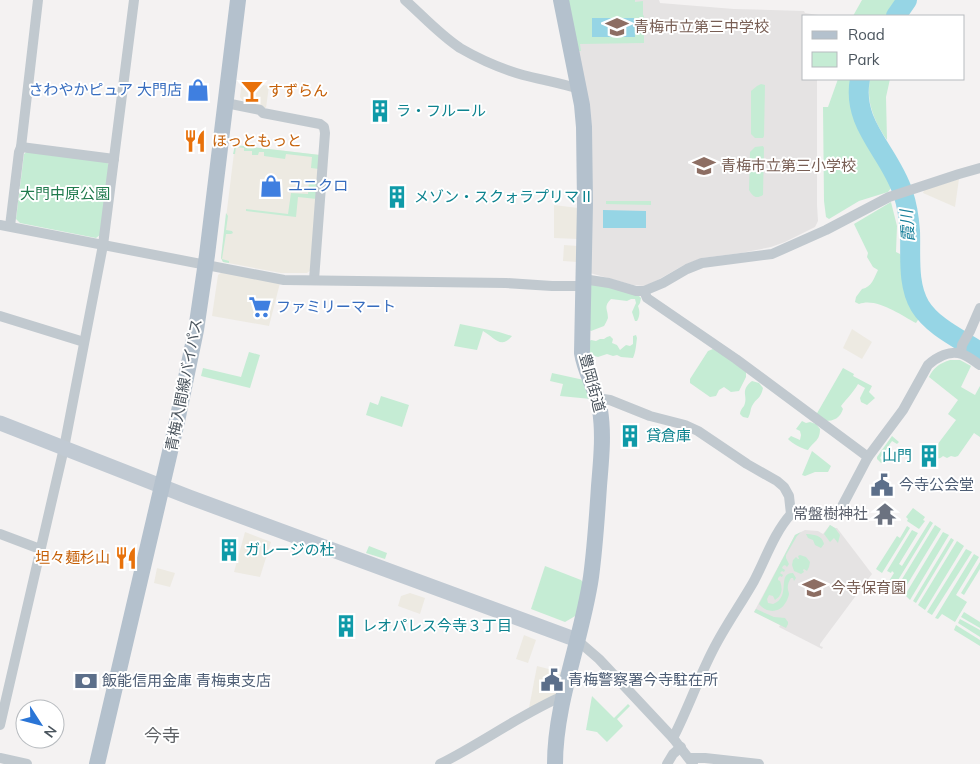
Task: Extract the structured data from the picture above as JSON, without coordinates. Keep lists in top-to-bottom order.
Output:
{
  "streets": {
    "main road": ["豊岡街道", "青梅入間線バイパス"]
  },
  "districts": ["今寺"],
  "water": ["霞川"],
  "parks": ["大門中原公園"],
  "places": {
    "school or university": ["青梅市立第三中学校", "青梅市立第三小学校", "今寺保育園"],
    "shop": ["さわやかピュア 大門店", "ユニクロ"],
    "bar": ["すずらん"],
    "building": [
      "ラ・フルール",
      "メゾン・スクォラプリマⅡ",
      "貸倉庫",
      "山門",
      "ガレージの杜",
      "レオパレス今寺３丁目"
    ],
    "restaurant": ["ほっともっと", "坦々麺杉山"],
    "supermarket": ["ファミリーマート"],
    "public building": ["今寺公会堂", "青梅警察署今寺駐在所"],
    "temple": ["常盤樹神社"],
    "bank": ["飯能信用金庫 青梅東支店"]
  },
  "legend": ["Road", "Park"],
  "north": "bottom right"
}
